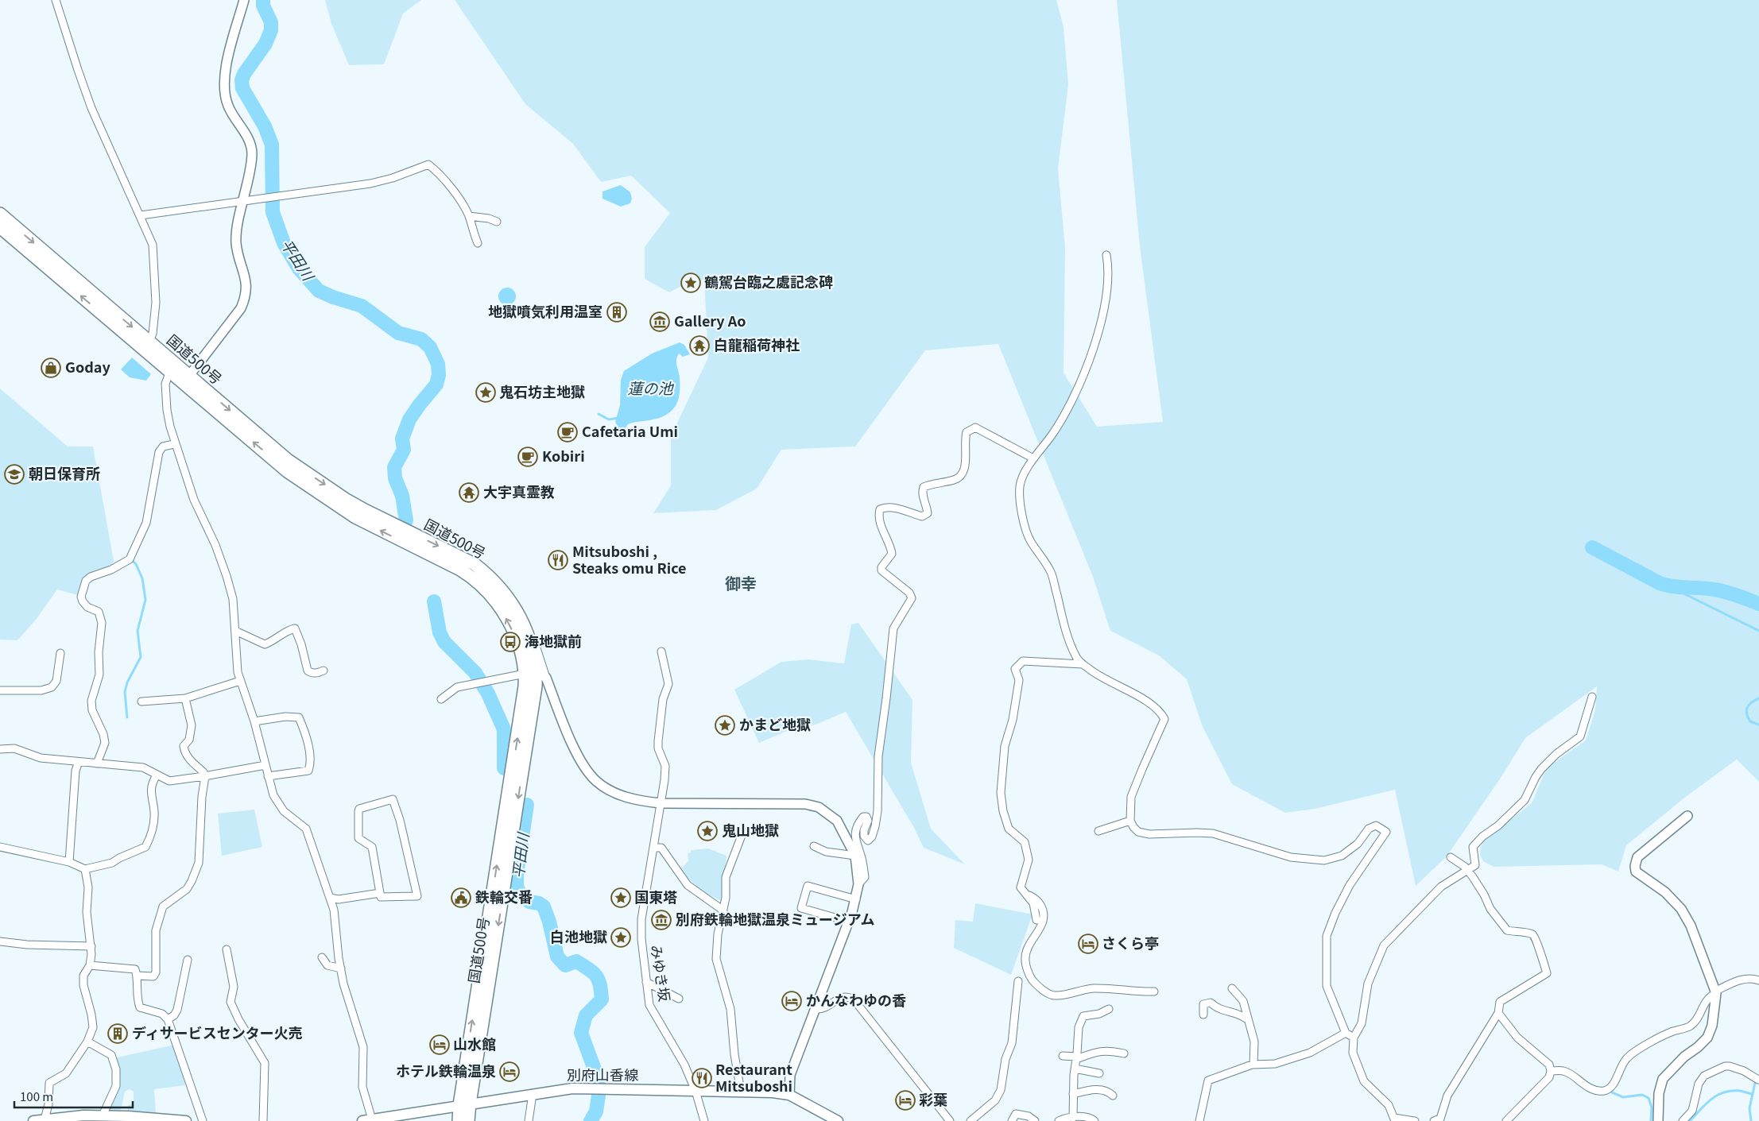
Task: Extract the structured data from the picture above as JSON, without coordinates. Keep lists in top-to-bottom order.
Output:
{
  "streets": {
    "highway": ["国道500号"],
    "main road": ["別府山香線"],
    "street": ["みゆき坂"]
  },
  "crossings": [
    ["国道500号", "別府山香線"],
    ["みゆき坂", "別府山香線"]
  ],
  "districts": ["御幸"],
  "water": ["平田川", "蓮の池"],
  "places": {
    "place": [
      "鶴駕台臨之處記念碑",
      "鬼石坊主地獄",
      "かまど地獄",
      "鬼山地獄",
      "国東塔",
      "白池地獄"
    ],
    "building": ["地獄噴気利用温室", "ディサービスセンター火売"],
    "museum": ["Gallery Ao", "別府鉄輪地獄温泉ミュージアム"],
    "temple": ["白龍稲荷神社", "大宇真霊教"],
    "shop": ["Goday"],
    "cafe": ["Cafetaria Umi", "Kobiri"],
    "school or university": ["朝日保育所"],
    "restaurant": ["Mitsuboshi , Steaks omu Rice", "Restaurant Mitsuboshi"],
    "bus stop": ["海地獄前"],
    "public building": ["鉄輪交番"],
    "hotel": [
      "さくら亭",
      "かんなわゆの香",
      "山水館",
      "ホテル鉄輪温泉",
      "彩葉"
    ]
  },
  "scale_bar": "100 m"
}
